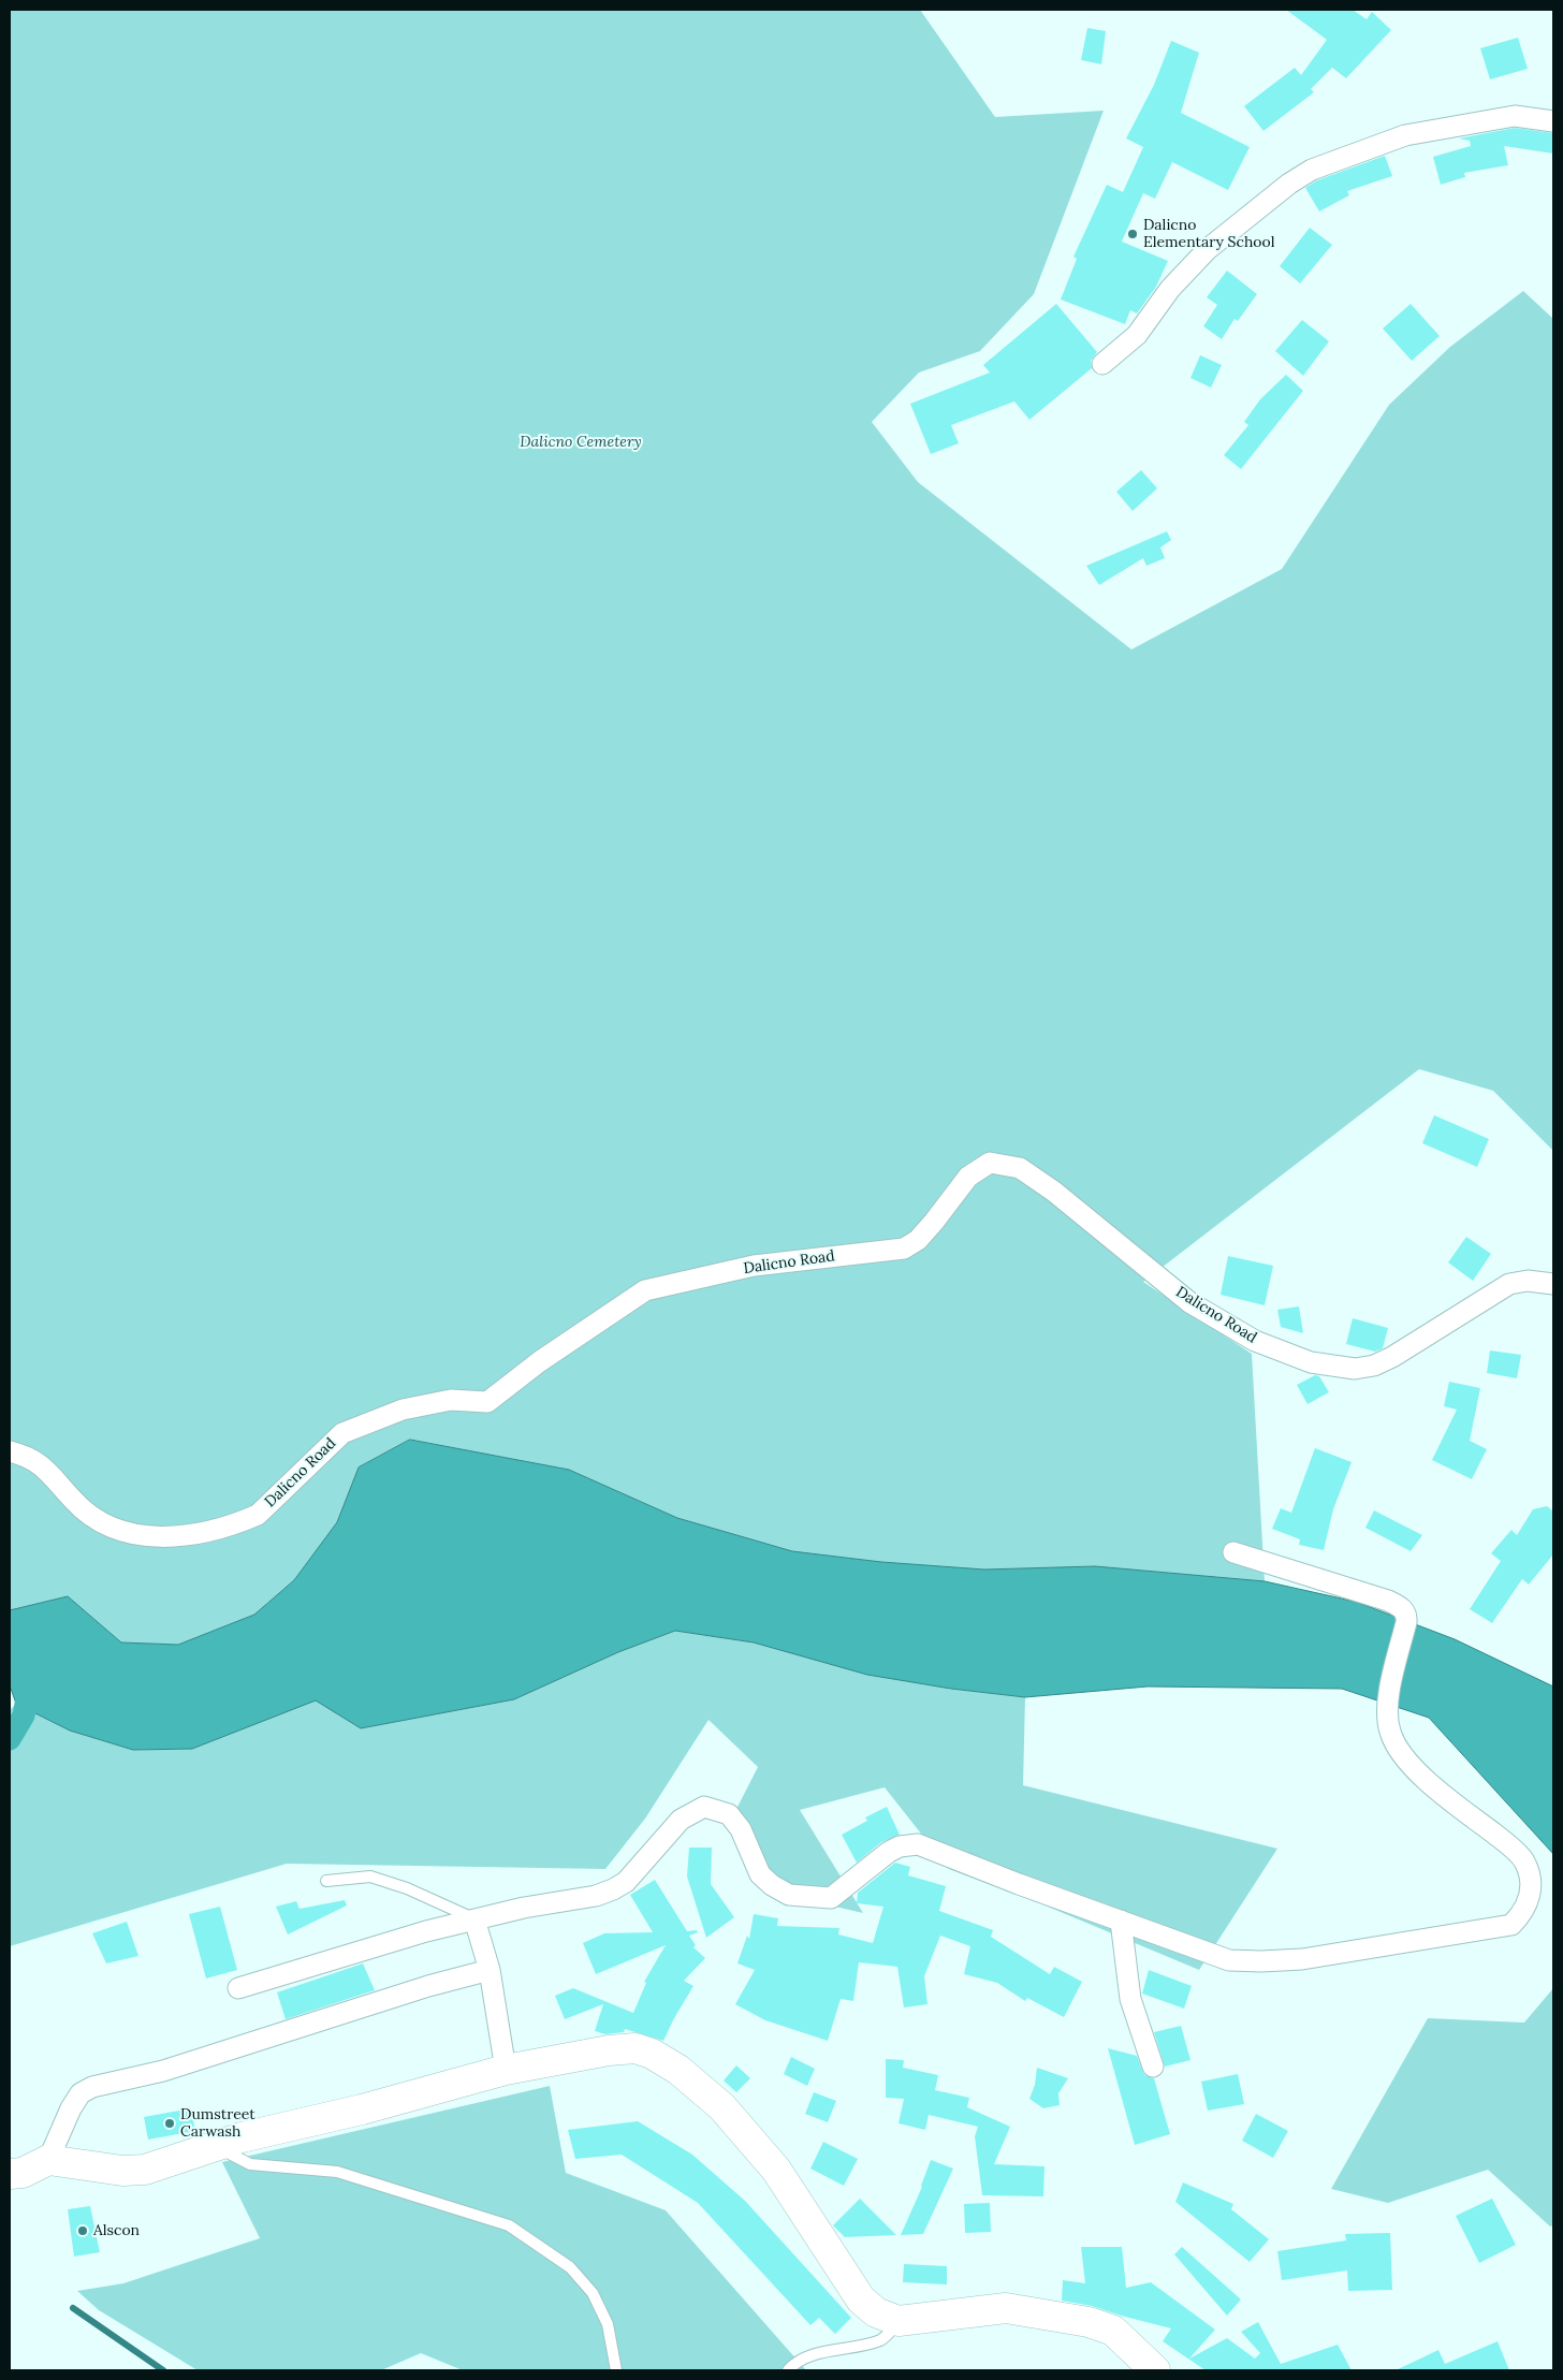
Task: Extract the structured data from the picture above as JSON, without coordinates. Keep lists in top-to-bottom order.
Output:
{
  "streets": {
    "street": ["Dalicno Road"]
  },
  "parks": ["Dalicno Cemetery"],
  "places": ["Dalicno Elementary School", "Dumstreet Carwash", "Alscon"]
}
